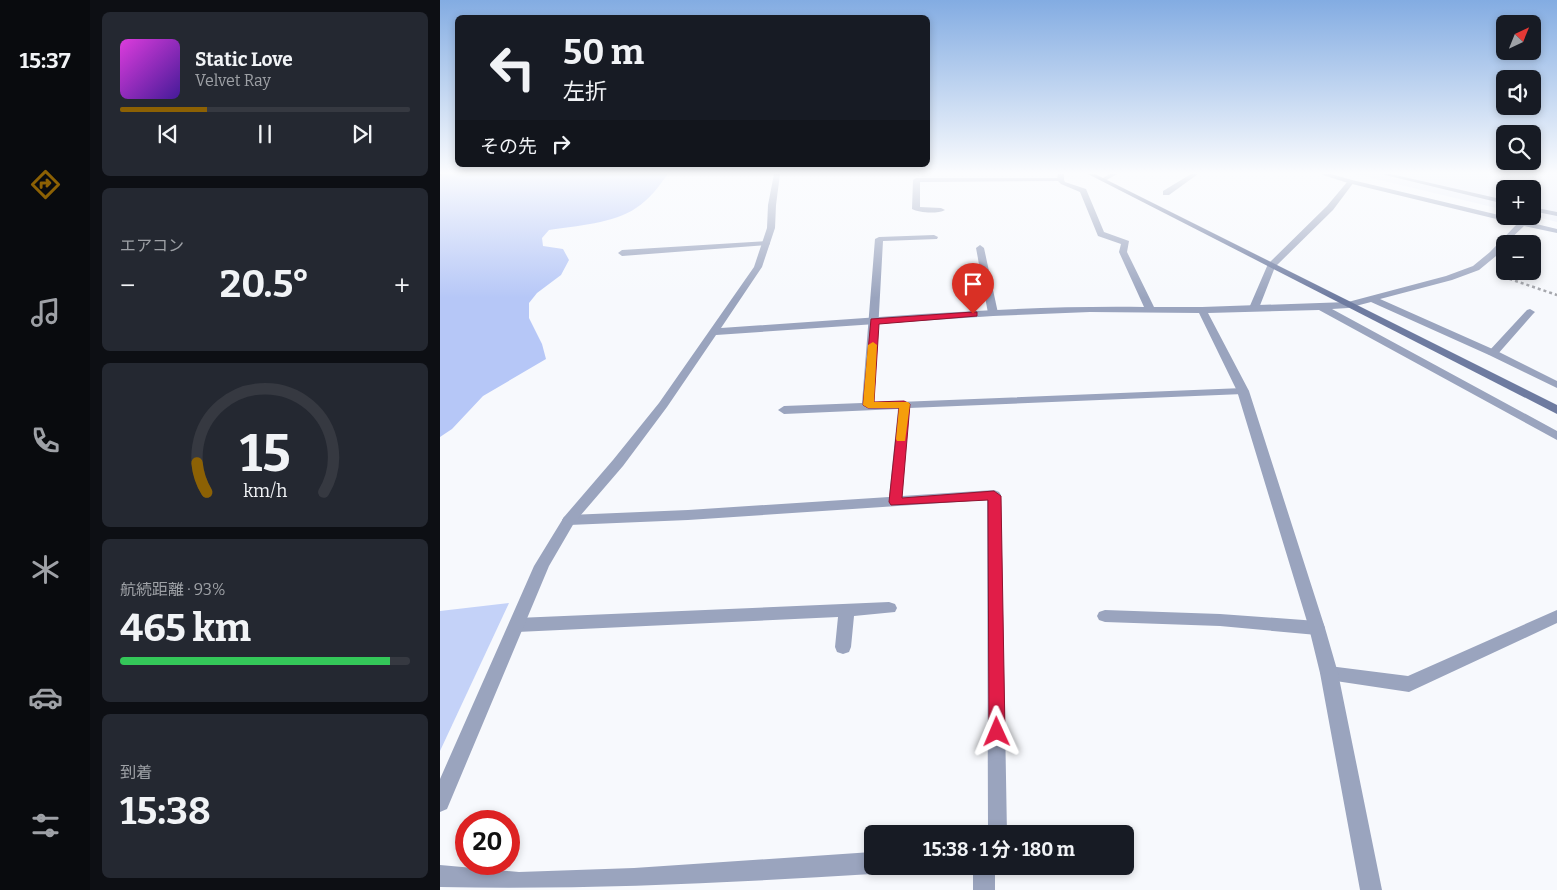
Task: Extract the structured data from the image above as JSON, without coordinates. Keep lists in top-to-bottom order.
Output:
{
  "north": "top right",
  "page": {
    "tabs": "15:37",
    "map_buttons": ["+", "−"],
    "turn": ["50 m", "左折"],
    "song": ["Static Love", "Velvet Ray"],
    "then": "その先",
    "tile": [
      "エアコン",
      ["航続距離 · 93%", "465 km"],
      ["到着", "15:38"]
    ],
    "heat": ["−", "20.5°", "+"],
    "limit": "20",
    "trip": "15:38 · 1 分 · 180 m",
    "gauge": ["15", "km/h"]
  }
}
